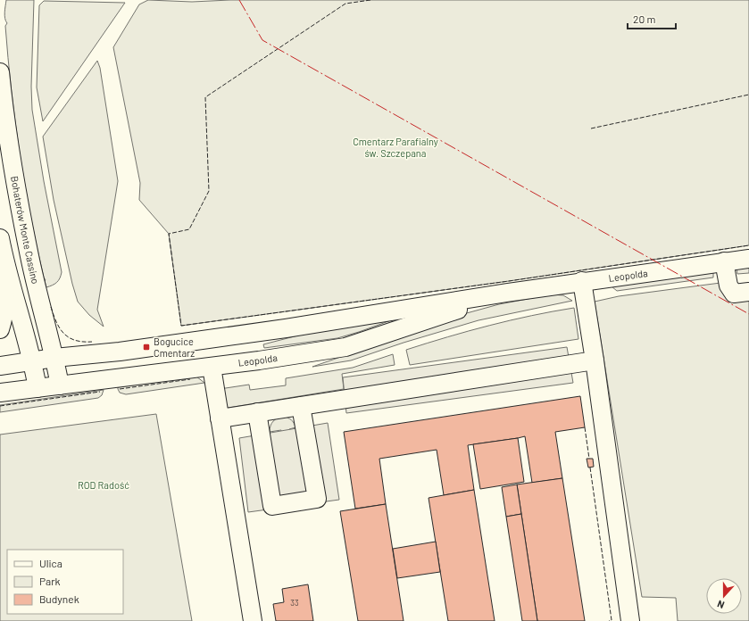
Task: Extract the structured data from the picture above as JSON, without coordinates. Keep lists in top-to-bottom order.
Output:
{
  "streets": {
    "street": ["Bohaterów Monte Cassino", "Leopolda"]
  },
  "crossings": [
    ["Bohaterów Monte Cassino", "Leopolda"]
  ],
  "parks": ["Cmentarz Parafialny św. Szczepana", "ROD Radość"],
  "places": {
    "transit": ["Bogucice Cmentarz"]
  },
  "house_numbers": ["33"],
  "legend": ["Ulica", "Park", "Budynek"],
  "scale_bar": "20 m",
  "north": "bottom"
}
